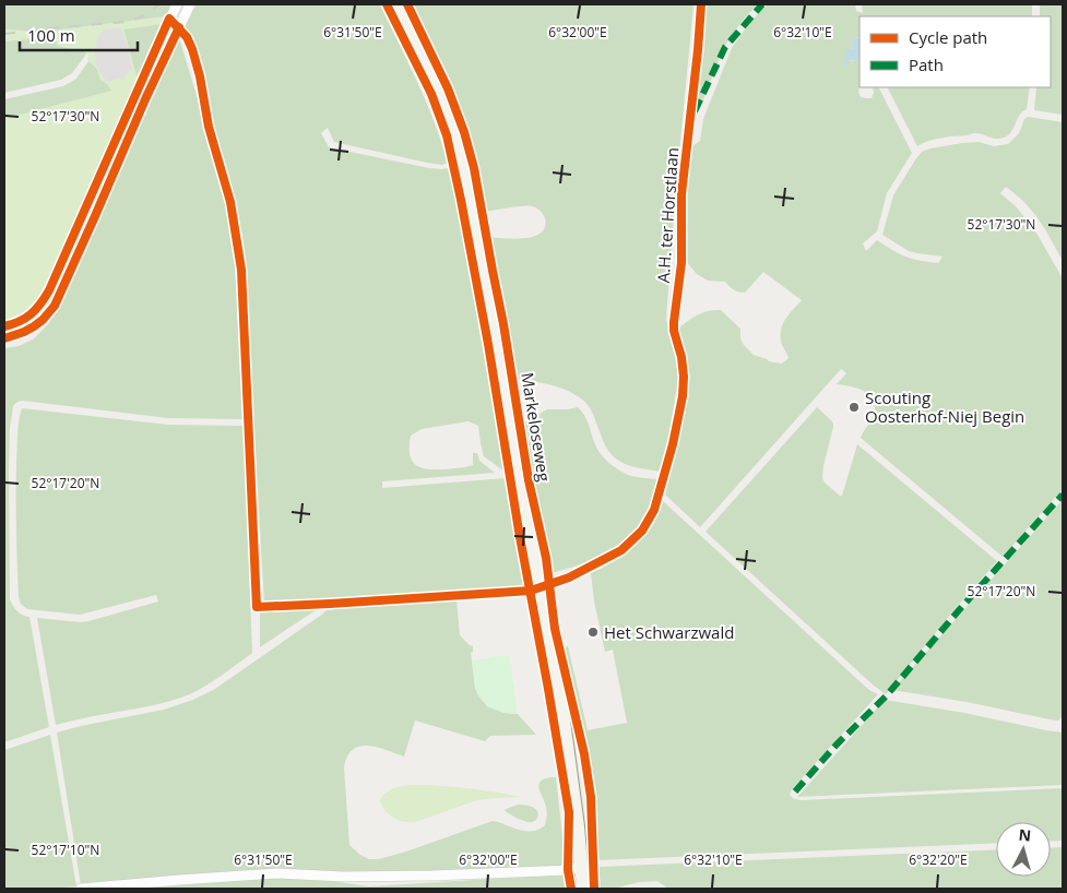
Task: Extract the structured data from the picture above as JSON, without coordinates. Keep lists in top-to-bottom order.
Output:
{
  "streets": {
    "main road": ["Markeloseweg"],
    "street": ["A.H. ter Horstlaan"]
  },
  "crossings": [
    ["A.H. ter Horstlaan", "Markeloseweg"]
  ],
  "places": ["Scouting Oosterhof-Niej Begin", "Het Schwarzwald"],
  "legend": ["Cycle path", "Path"],
  "scale_bar": "100 m",
  "north": "top",
  "coordinates": [
    "6°31'50\"E",
    "6°32'00\"E",
    "6°32'10\"E",
    "52°17'30\"N",
    "52°17'20\"N",
    "52°17'10\"N",
    "6°32'20\"E"
  ]
}
